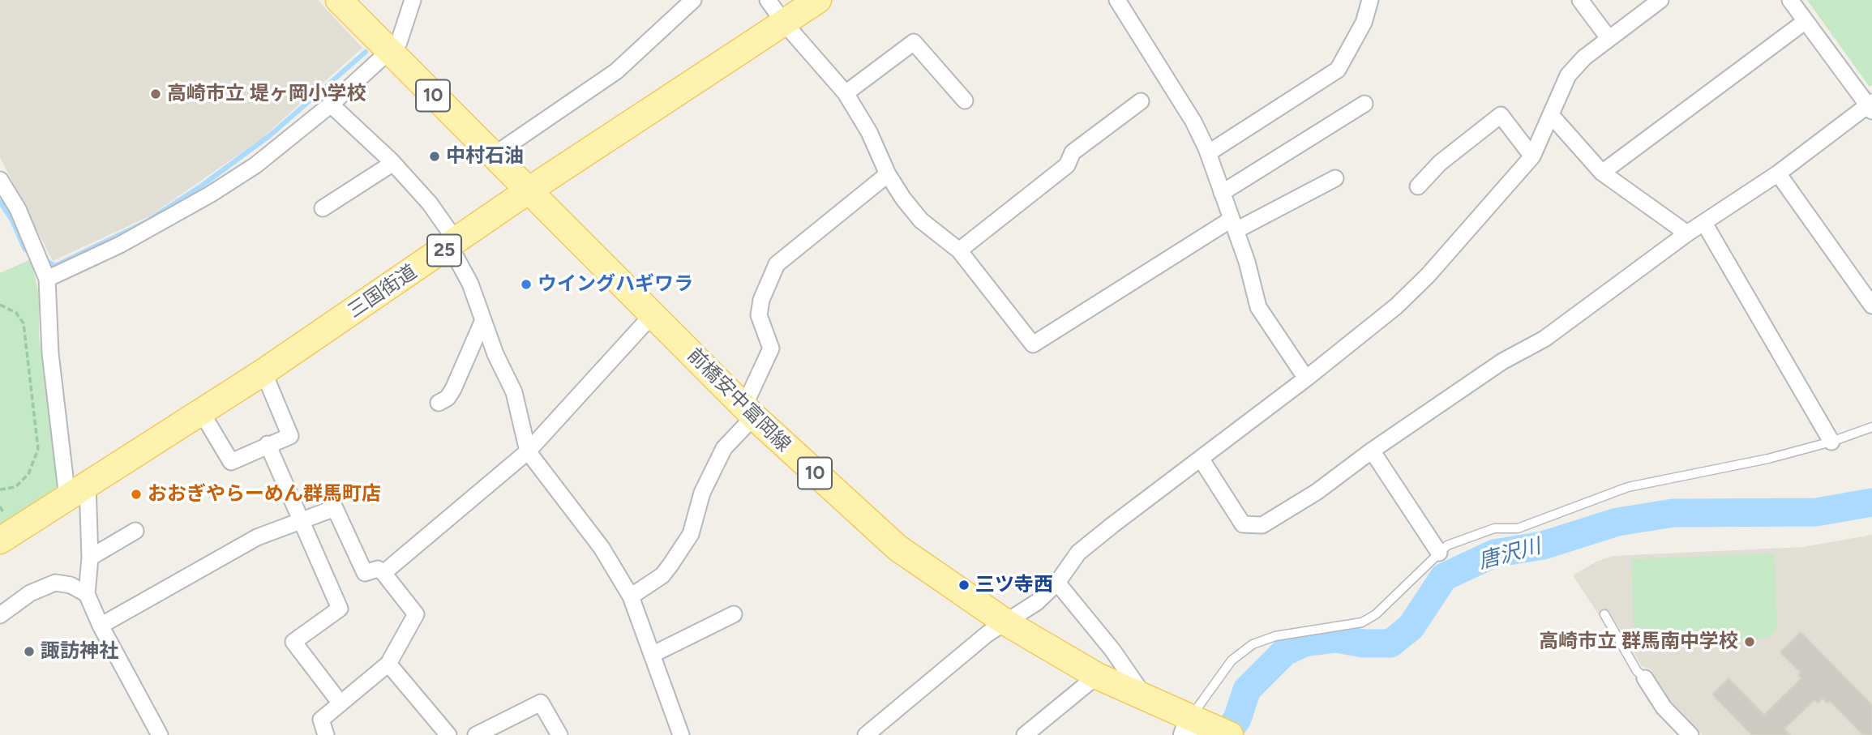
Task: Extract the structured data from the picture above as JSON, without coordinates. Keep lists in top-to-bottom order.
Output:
{
  "streets": {
    "main road": [
      "10",
      "25",
      "三国街道",
      "前橋安中富岡線"
    ]
  },
  "crossings": [
    ["三国街道", "前橋安中富岡線"]
  ],
  "water": ["唐沢川"],
  "places": [
    "高崎市立 堤ヶ岡小学校",
    "中村石油",
    "ウイングハギワラ",
    "おおぎやらーめん群馬町店",
    "三ツ寺西",
    "高崎市立 群馬南中学校",
    "諏訪神社"
  ]
}
